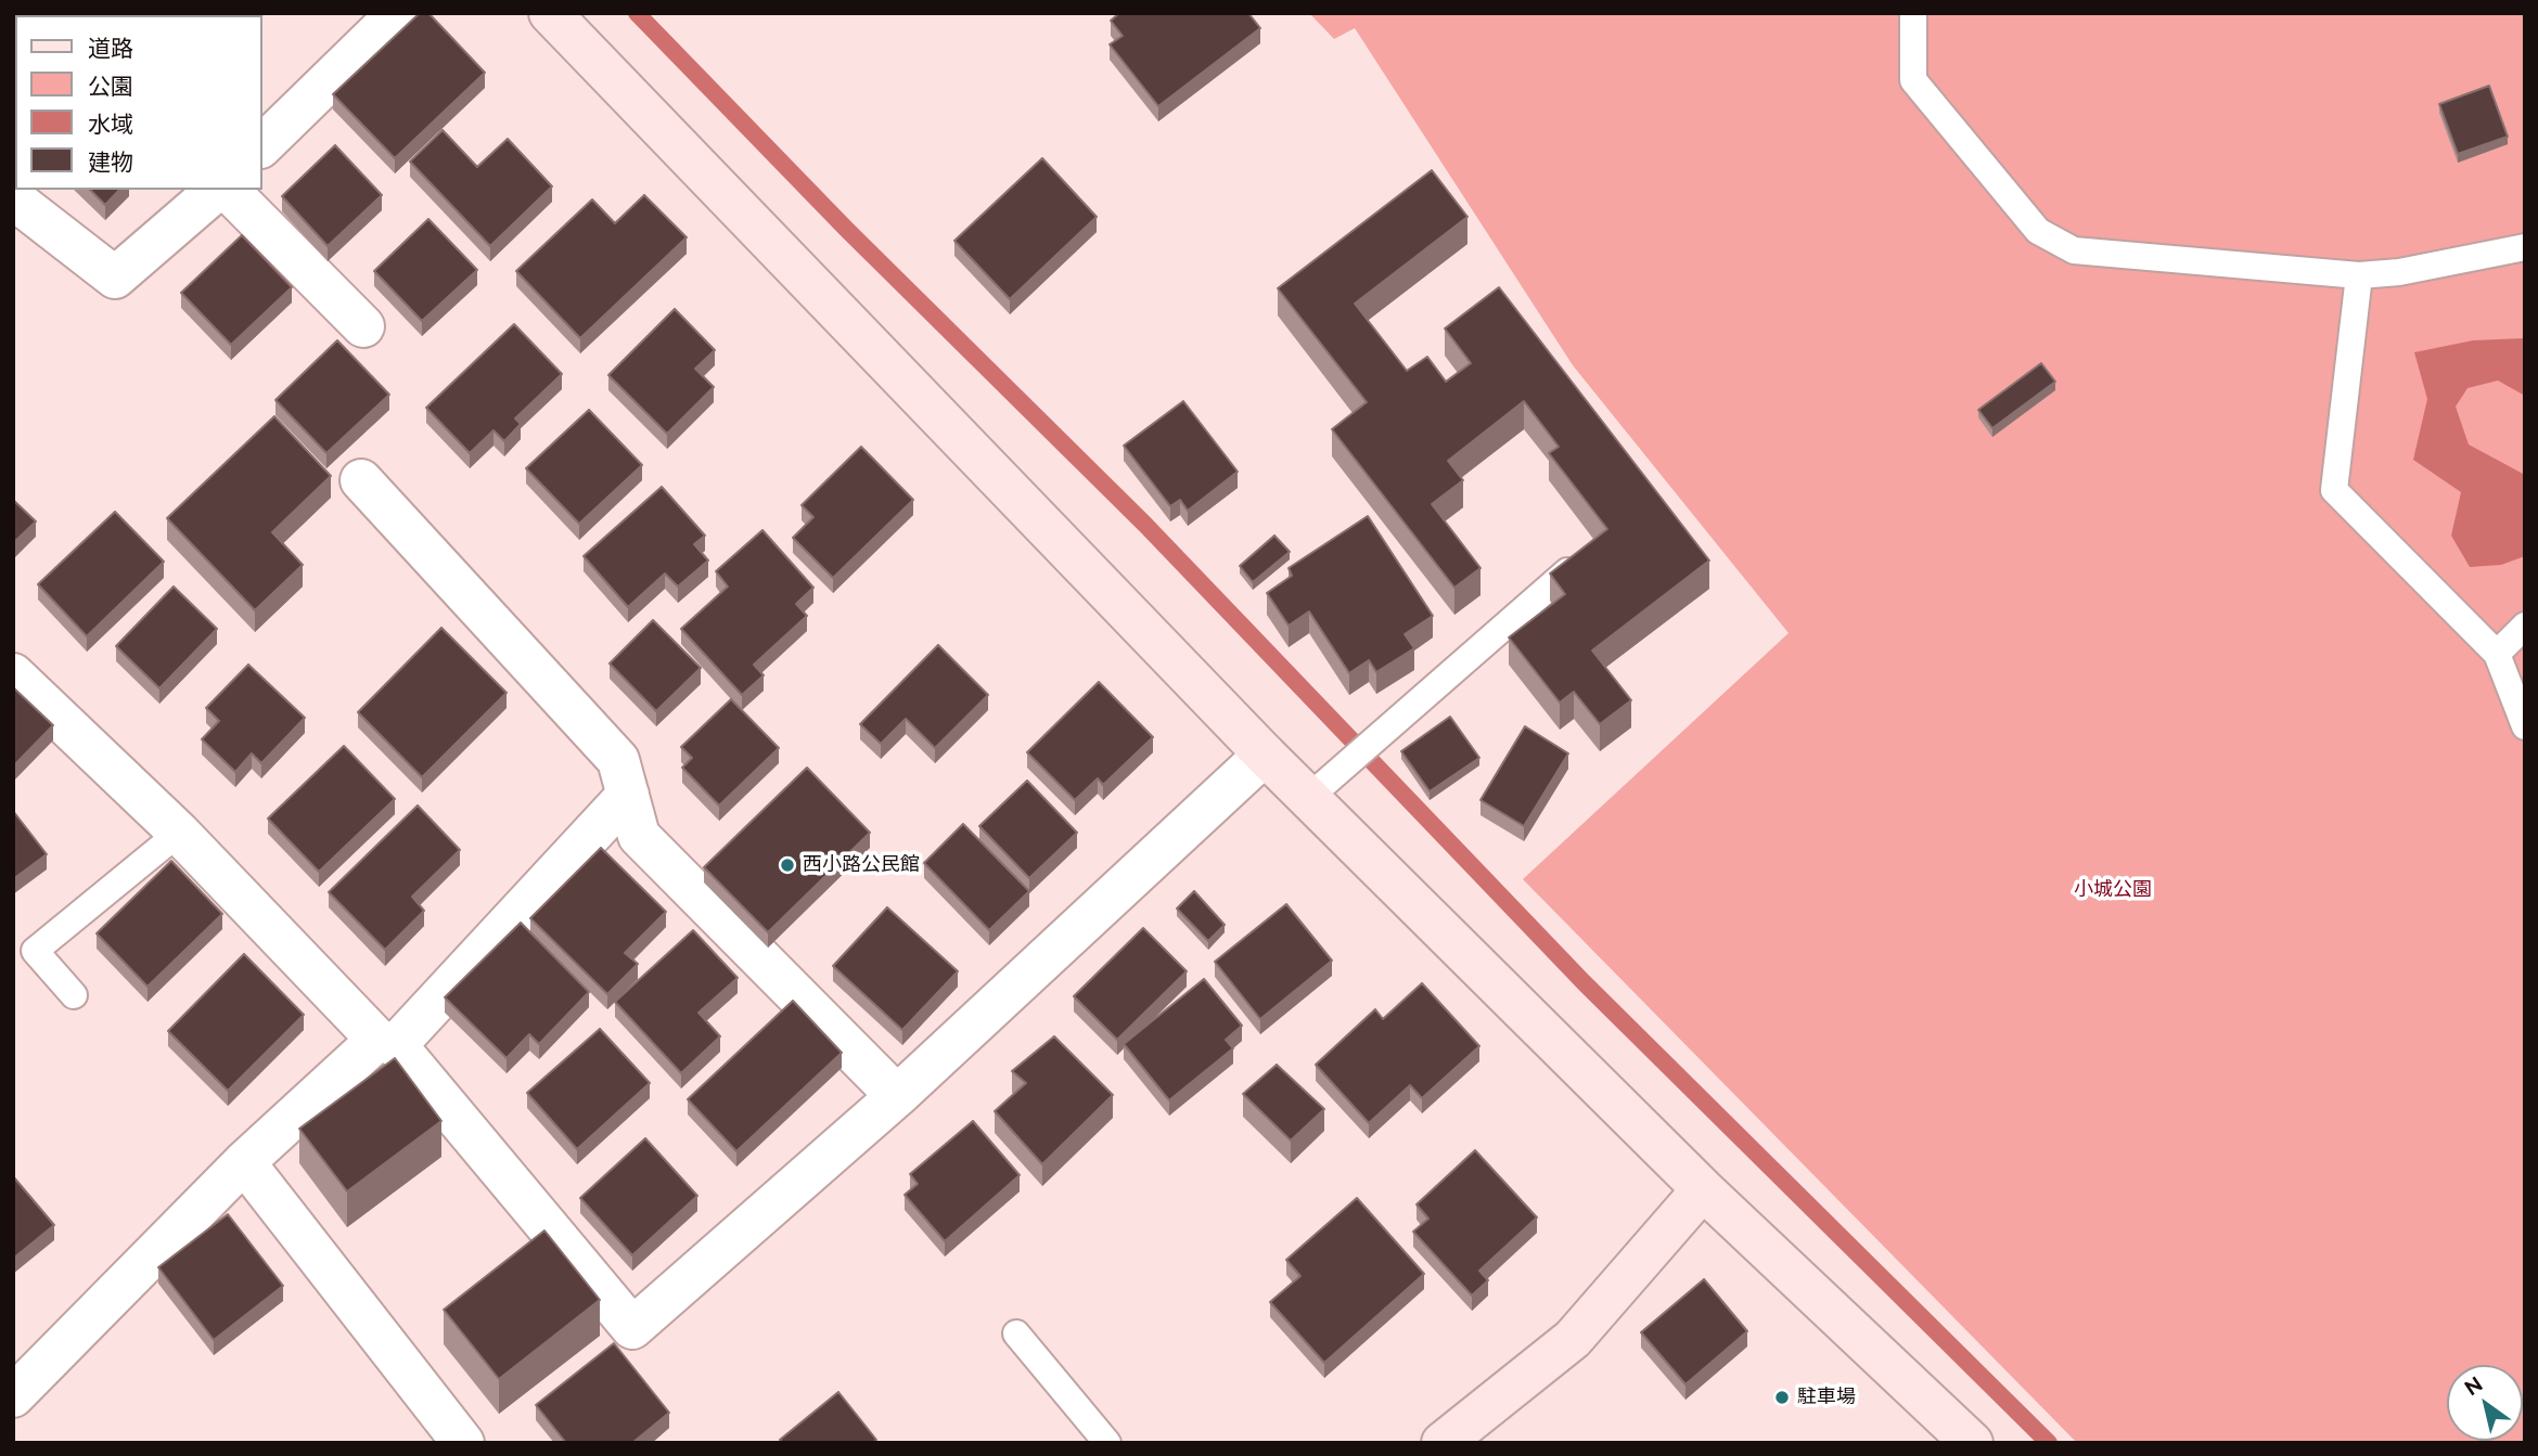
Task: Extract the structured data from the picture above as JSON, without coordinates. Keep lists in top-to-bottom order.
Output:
{
  "parks": ["小城公園"],
  "places": ["西小路公民館", "駐車場"],
  "legend": [
    "道路",
    "公園",
    "水域",
    "建物"
  ],
  "north": "top left"
}
